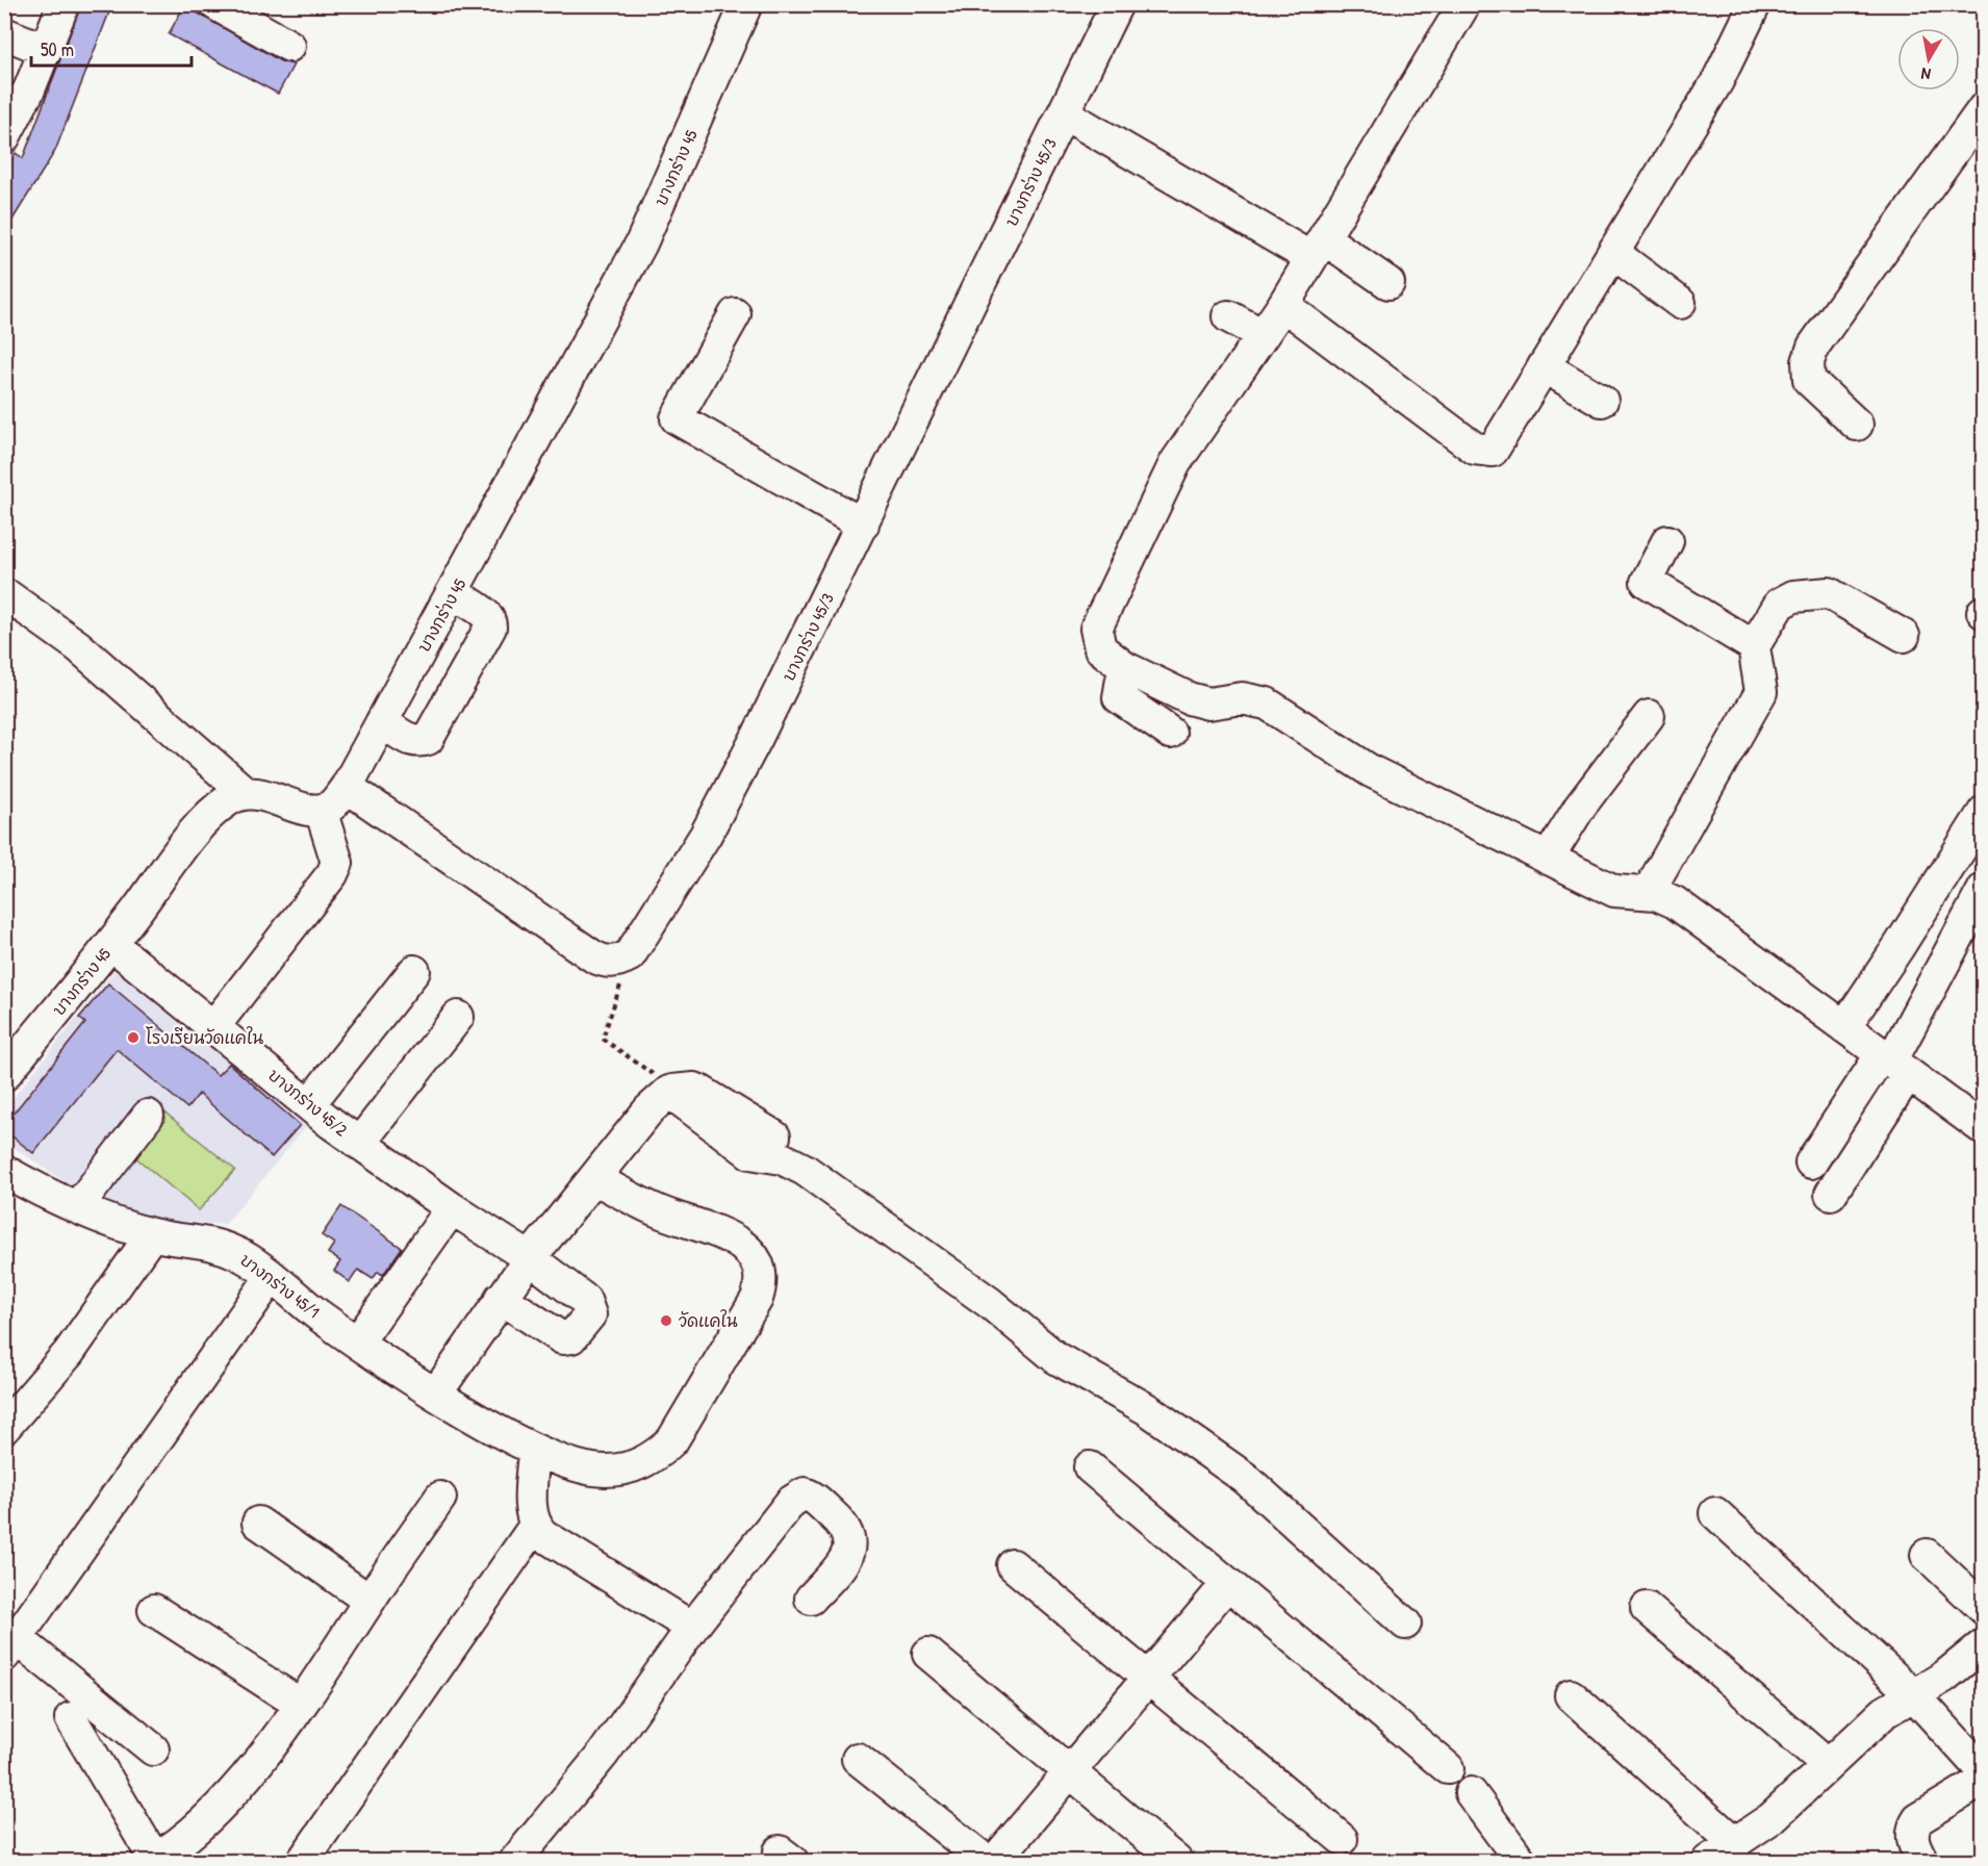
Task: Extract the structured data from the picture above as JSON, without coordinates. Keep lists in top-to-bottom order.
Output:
{
  "streets": {
    "street": [
      "บางกร่าง 45",
      "บางกร่าง 45/3",
      "บางกร่าง 45/2",
      "บางกร่าง 45/1"
    ]
  },
  "crossings": [
    ["บางกร่าง 45", "บางกร่าง 45/2"]
  ],
  "places": ["โรงเรียนวัดแคใน", "วัดแคใน"],
  "scale_bar": "50 m",
  "north": "bottom"
}
